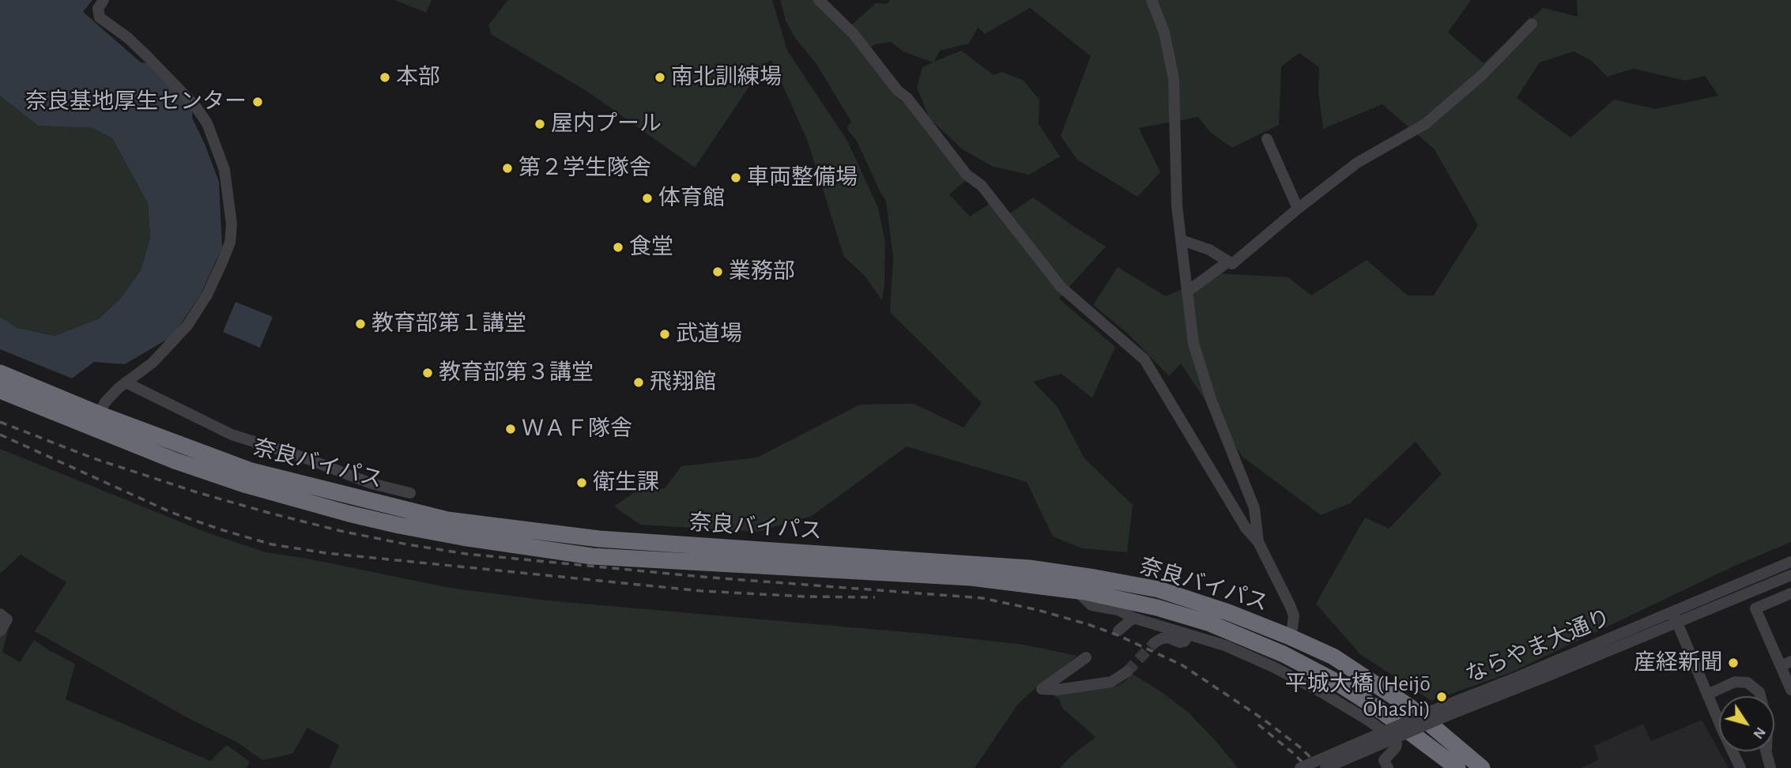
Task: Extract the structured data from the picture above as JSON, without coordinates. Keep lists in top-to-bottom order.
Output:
{
  "streets": {
    "highway": ["奈良バイパス"],
    "street": ["ならやま大通り"]
  },
  "places": [
    "本部",
    "南北訓練場",
    "奈良基地厚生センター",
    "屋内プール",
    "第２学生隊舎",
    "車両整備場",
    "体育館",
    "食堂",
    "業務部",
    "教育部第１講堂",
    "武道場",
    "教育部第３講堂",
    "飛翔館",
    "ＷＡＦ隊舎",
    "衛生課",
    "産経新聞",
    "平城大橋 (Heijō Ōhashi)"
  ],
  "north": "bottom right"
}
